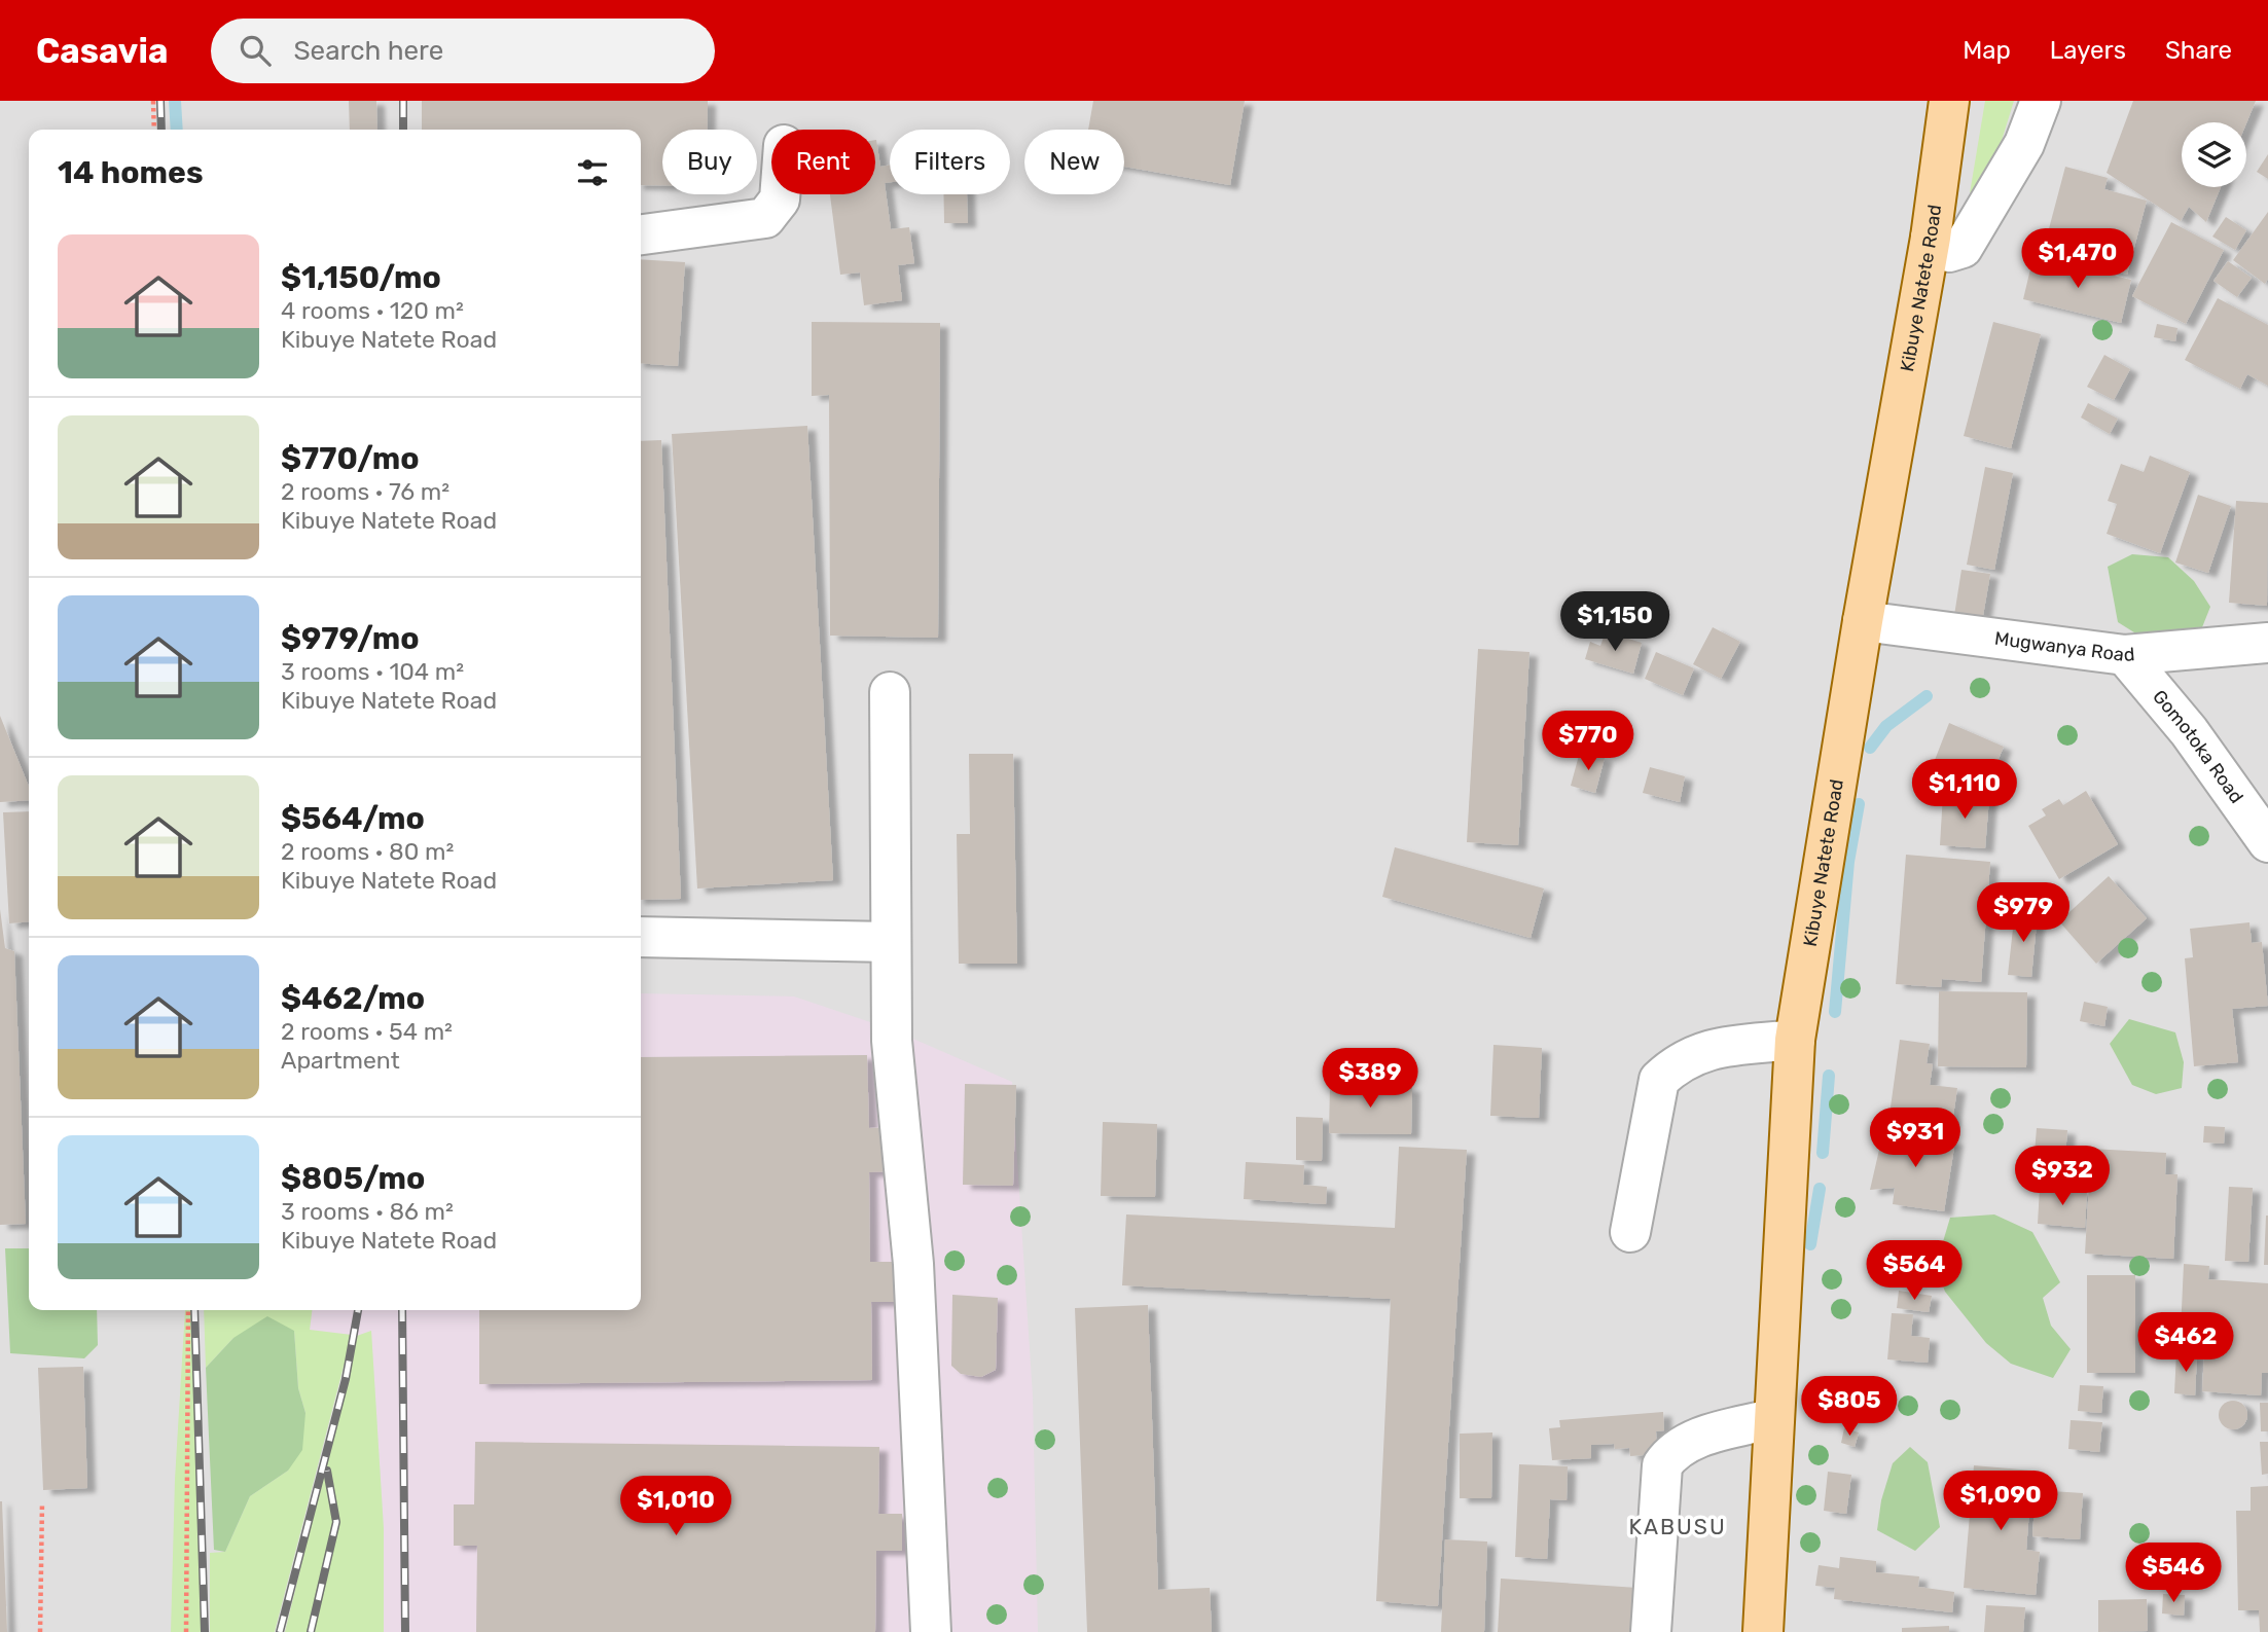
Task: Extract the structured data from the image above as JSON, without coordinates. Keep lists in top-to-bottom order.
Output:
{
  "streets": {
    "main road": ["Kibuye Natete Road"],
    "street": ["Mugwanya Road", "Gomotoka Road"]
  },
  "crossings": [
    ["Kibuye Natete Road", "Mugwanya Road"],
    ["Mugwanya Road", "Gomotoka Road"]
  ],
  "districts": ["KABUSU"],
  "page": {
    "header": "Casavia",
    "search": "Search here",
    "nav": ["Map", "Layers", "Share"],
    "chip": [
      "Buy",
      "Rent",
      "Filters",
      "New"
    ],
    "heading": "14 homes",
    "list": [
      {
        "name": "$1,150/mo",
        "note": "4 rooms · 120 m² · Kibuye Natete Road"
      },
      {
        "name": "$770/mo",
        "note": "2 rooms · 76 m² · Kibuye Natete Road"
      },
      {
        "name": "$979/mo",
        "note": "3 rooms · 104 m² · Kibuye Natete Road"
      },
      {
        "name": "$564/mo",
        "note": "2 rooms · 80 m² · Kibuye Natete Road"
      },
      {
        "name": "$462/mo",
        "note": "2 rooms · 54 m² · Apartment"
      },
      {
        "name": "$805/mo",
        "note": "3 rooms · 86 m² · Kibuye Natete Road"
      }
    ],
    "price": [
      "$1,470",
      "$1,150",
      "$770",
      "$1,110",
      "$979",
      "$389",
      "$931",
      "$932",
      "$564",
      "$462",
      "$805",
      "$1,090",
      "$1,010",
      "$546"
    ]
  }
}
